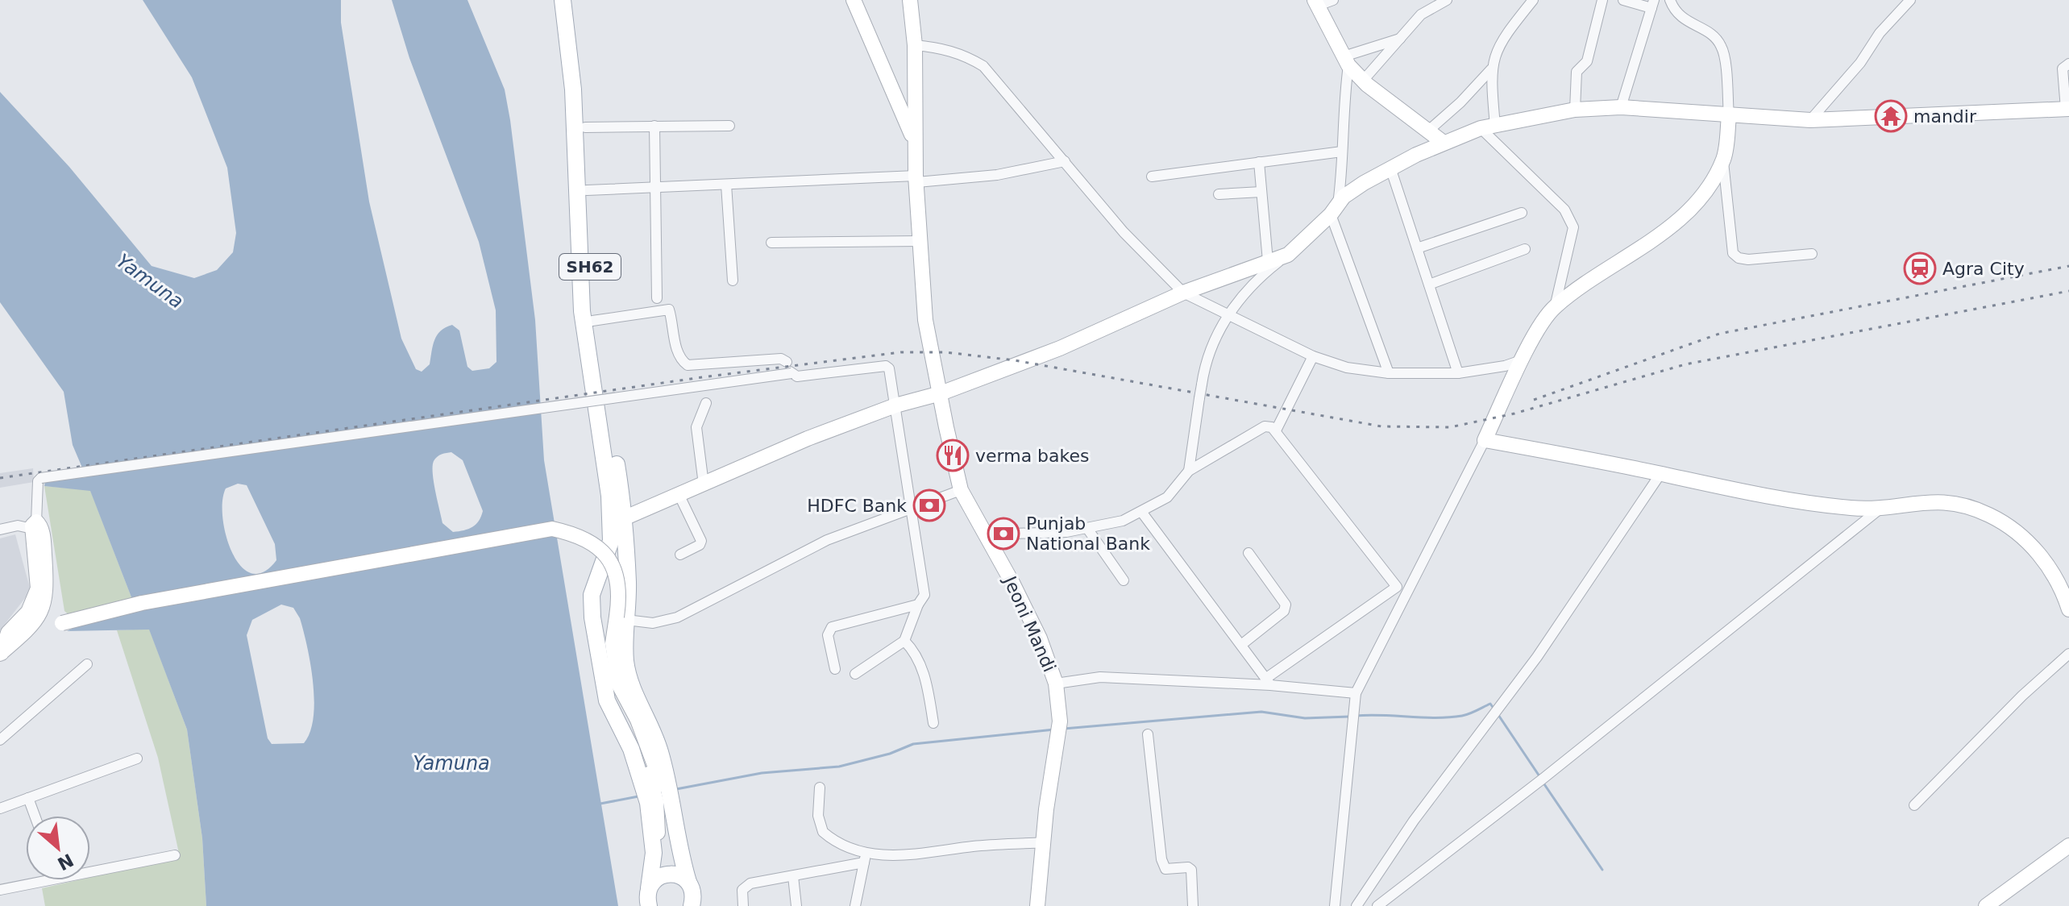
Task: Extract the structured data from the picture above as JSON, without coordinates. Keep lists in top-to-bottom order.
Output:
{
  "streets": {
    "main road": ["SH62", "Jeoni Mandi"]
  },
  "water": ["Yamuna"],
  "places": {
    "temple": ["mandir"],
    "station": ["Agra City"],
    "restaurant": ["verma bakes"],
    "bank": ["HDFC Bank", "Punjab National Bank"]
  },
  "north": "bottom right"
}
